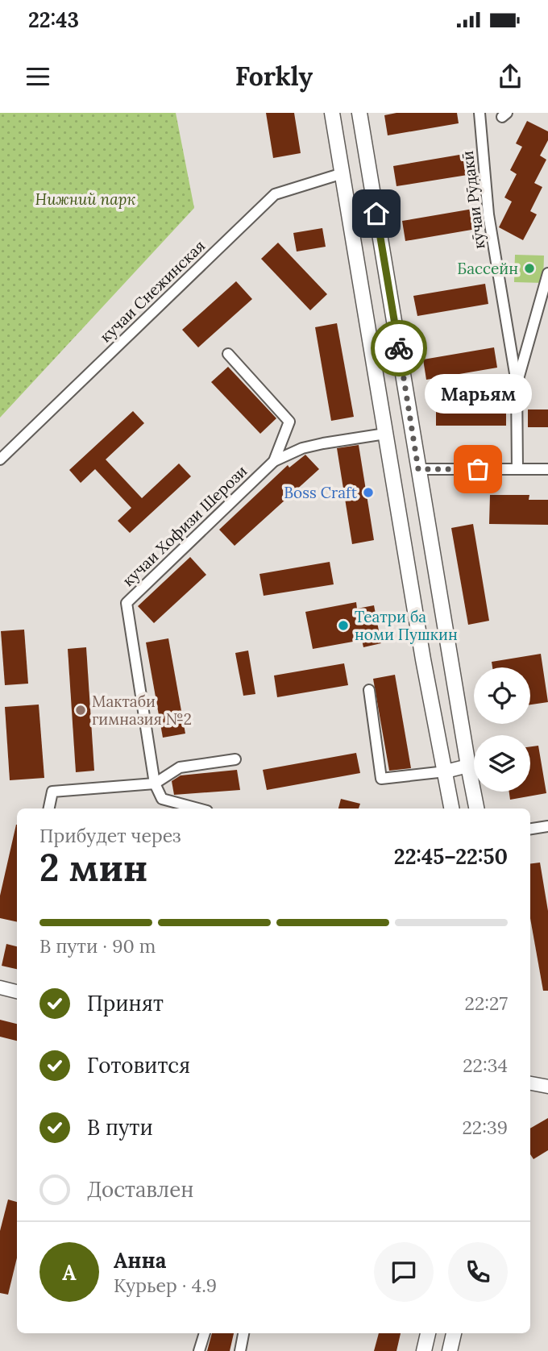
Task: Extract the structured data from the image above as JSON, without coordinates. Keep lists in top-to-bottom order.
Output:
{
  "streets": {
    "street": ["кӯчаи Рӯдакӣ", "кучаи Снежинская", "кучаи Хофизи Шерози"]
  },
  "parks": ["Нижний парк"],
  "places": [
    "Бассейн",
    "Марьям",
    "Boss Craft",
    "Театри ба номи Пушкин",
    "Мактаби гимназия №2"
  ],
  "page": {
    "status": "22:43",
    "header": "Forkly",
    "bubble": "Марьям",
    "heading": ["2 мин", "Прибудет через", "22:45–22:50"],
    "panel": ["Анна", "Курьер · 4.9"],
    "bar": "В пути · 90 m",
    "list": [
      ["Принят", "22:27"],
      ["Готовится", "22:34"],
      ["В пути", "22:39"],
      "Доставлен"
    ],
    "round": "А"
  }
}
